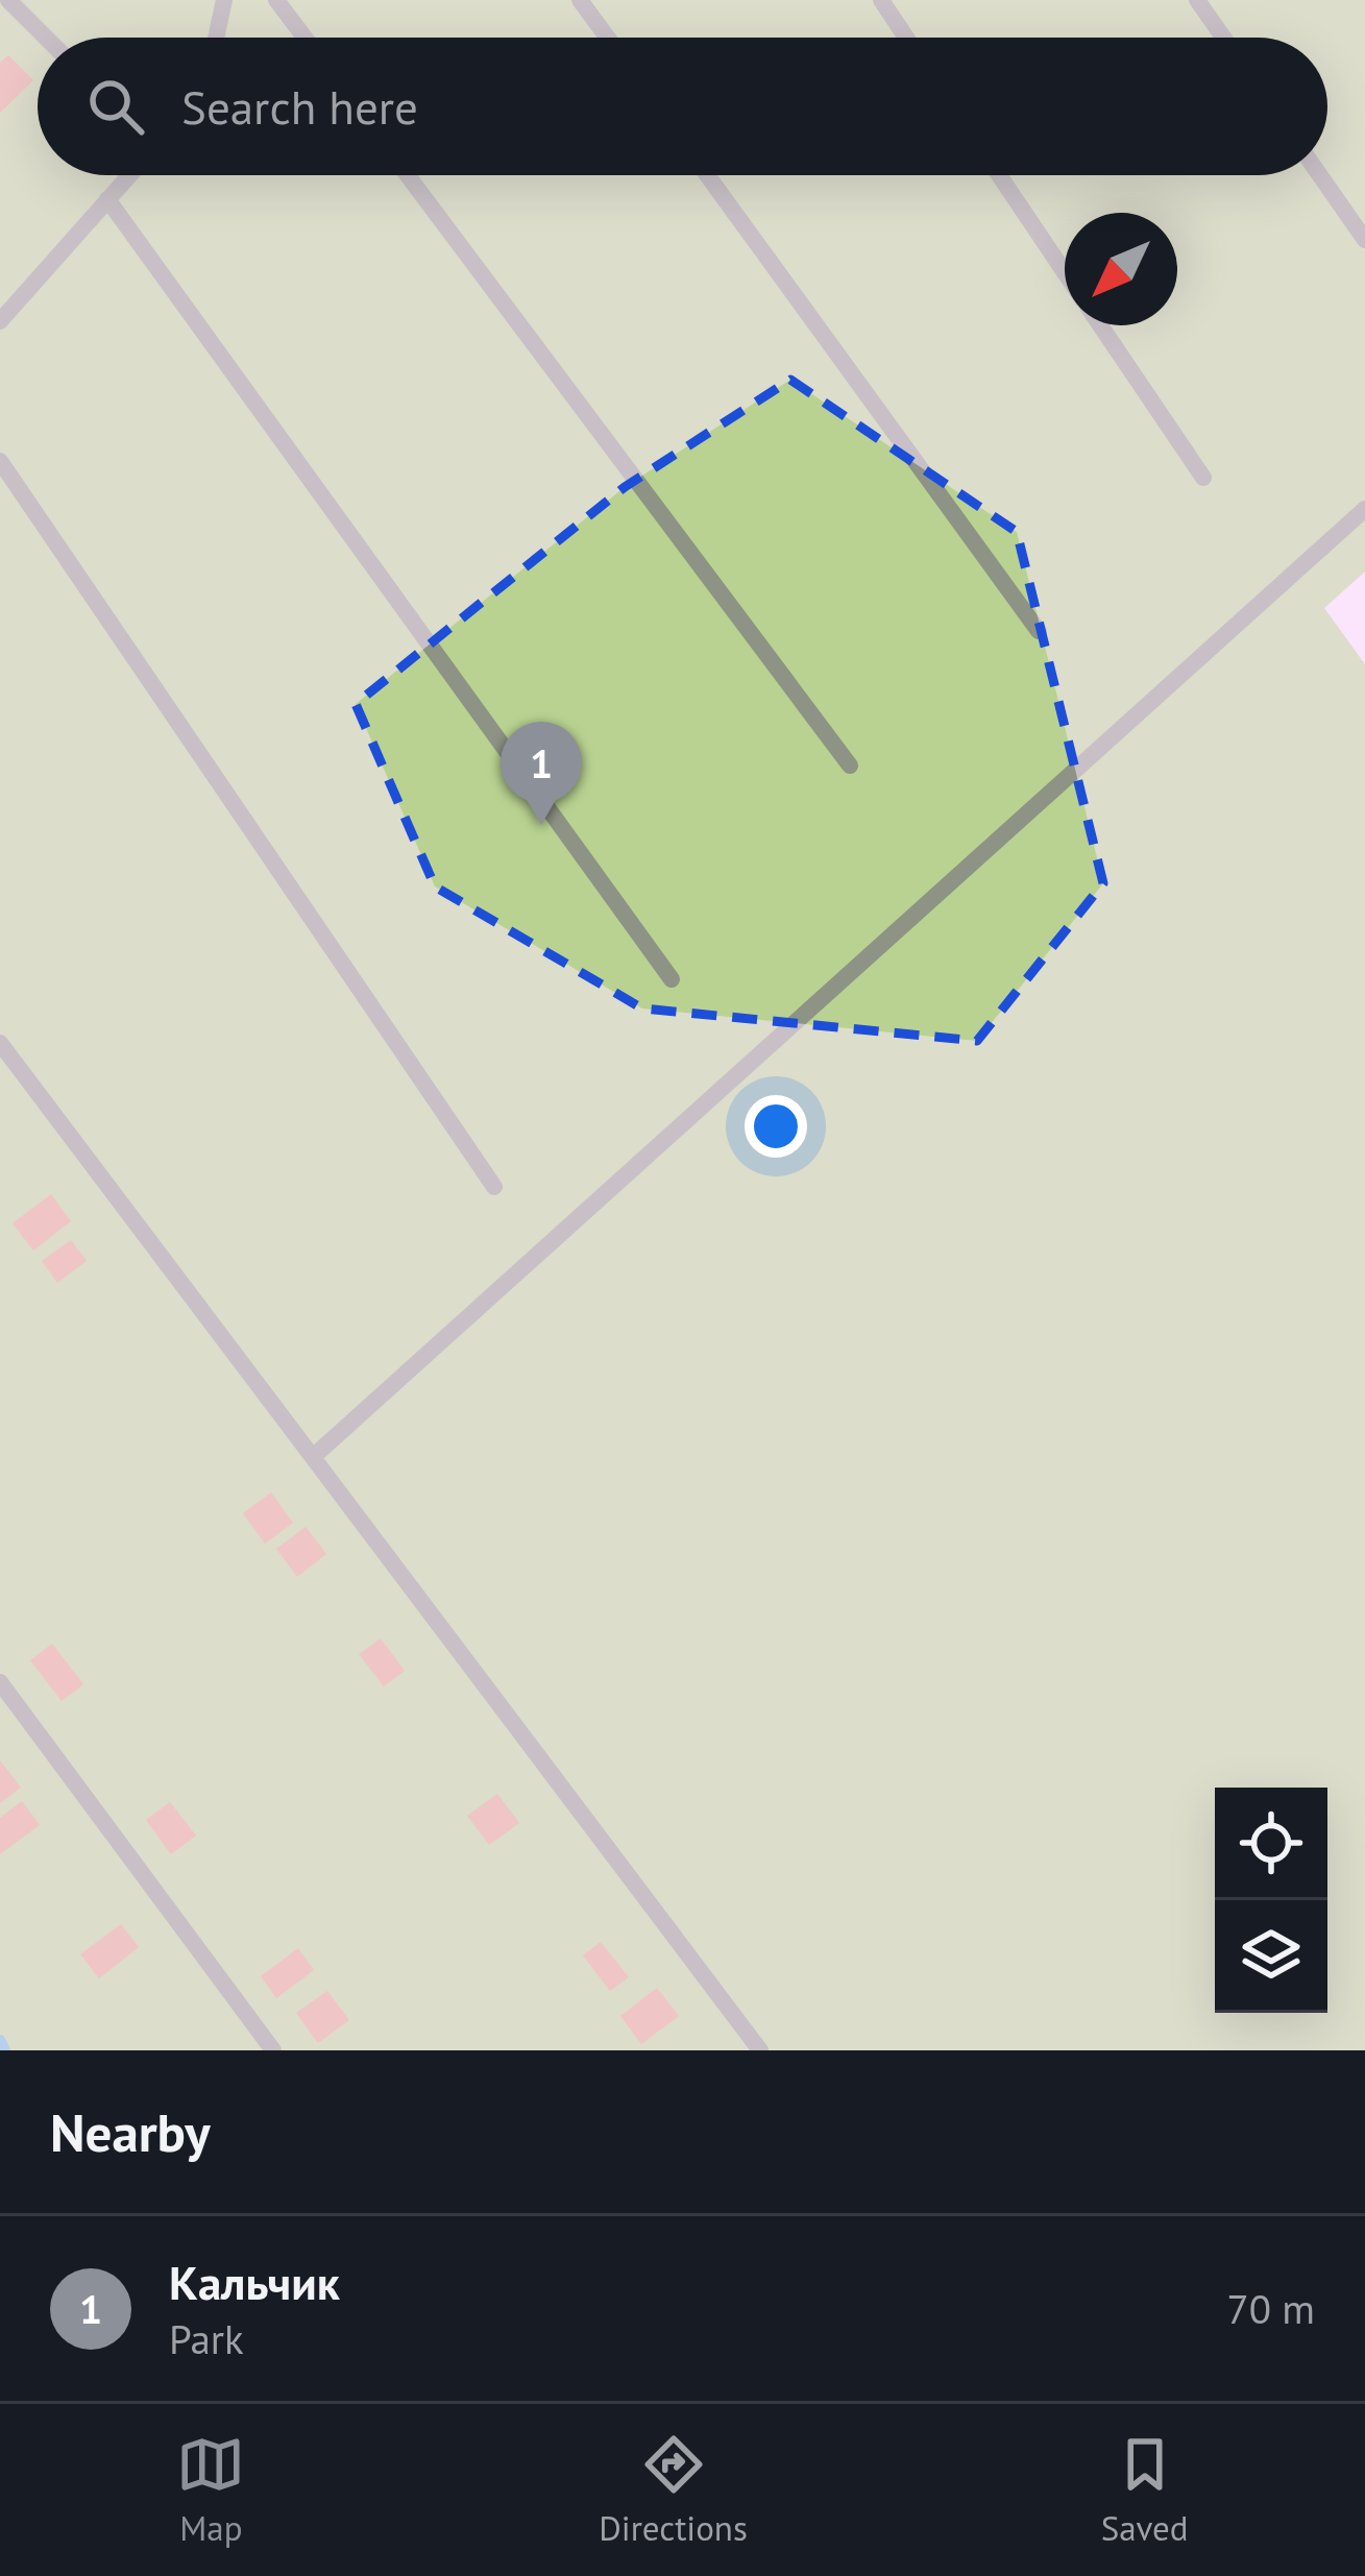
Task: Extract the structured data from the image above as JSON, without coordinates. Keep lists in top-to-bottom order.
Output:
{
  "north": "bottom left",
  "page": {
    "search": "Search here",
    "pins": "1",
    "heading": "Nearby",
    "list": [
      {
        "mark": "1",
        "name": "Кальчик",
        "note": "Park",
        "value": "70 m"
      }
    ],
    "nav": ["Map", "Directions", "Saved"]
  }
}
